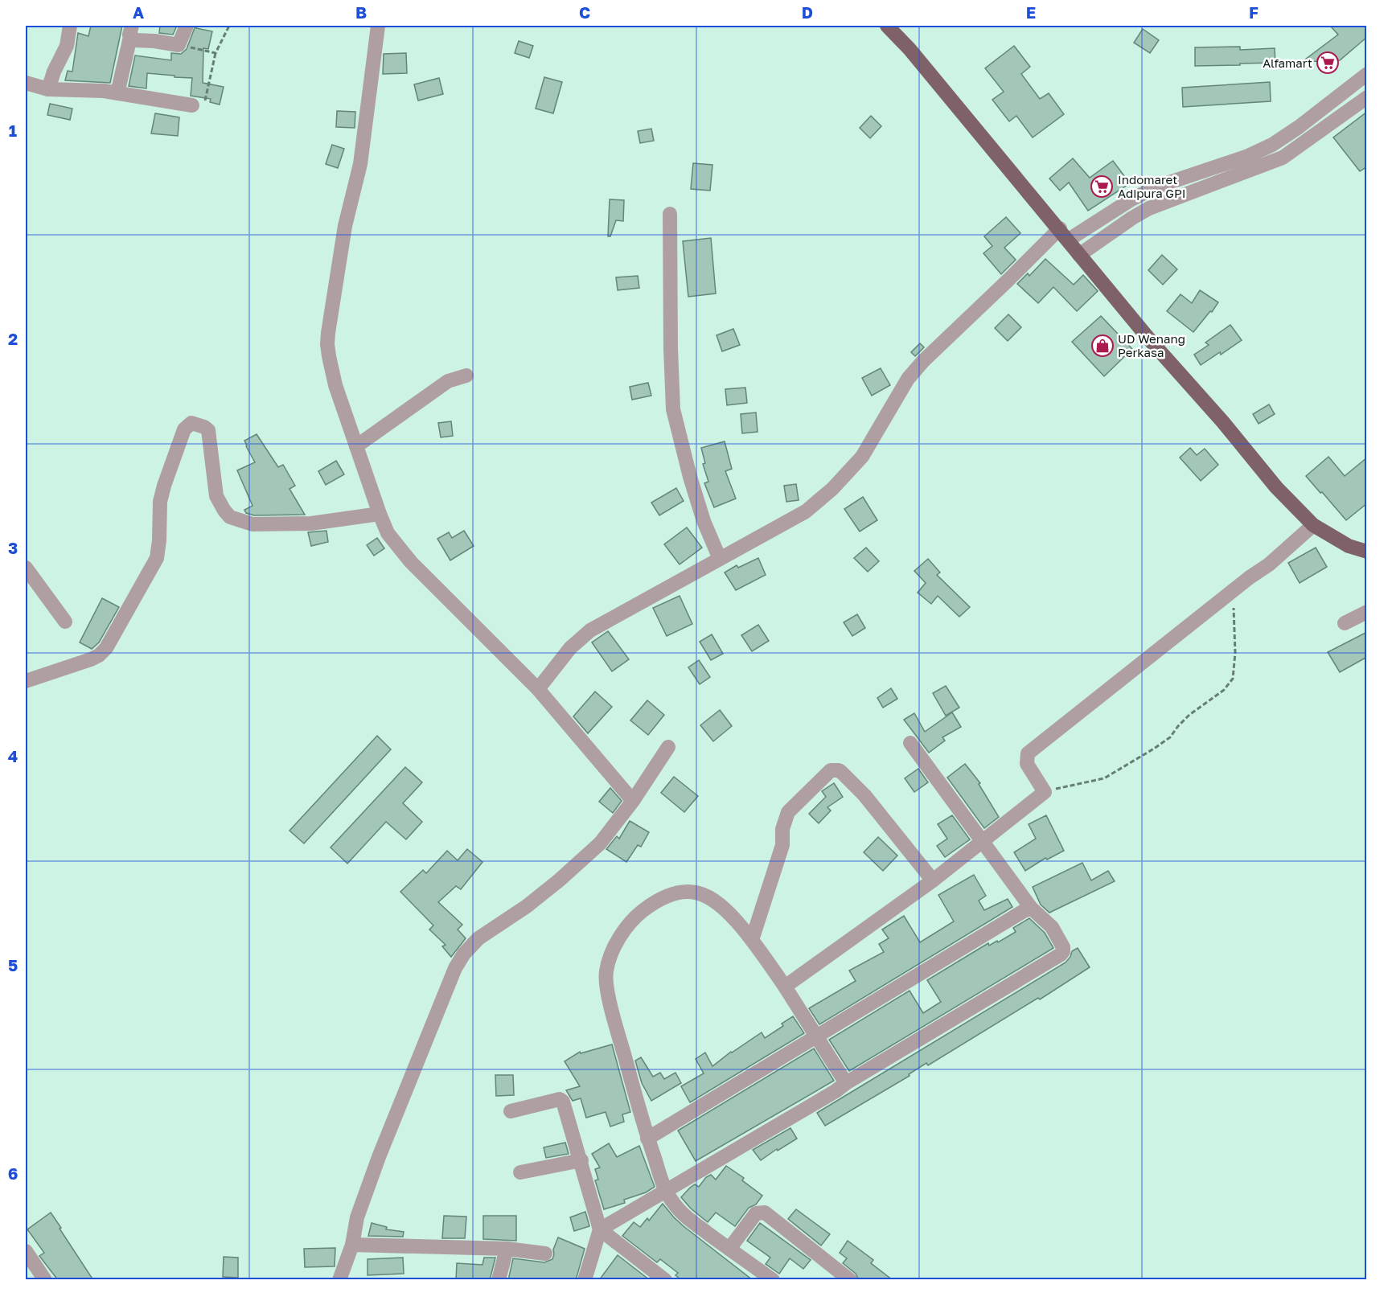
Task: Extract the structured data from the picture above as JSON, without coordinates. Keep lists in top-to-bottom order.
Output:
{
  "places": {
    "supermarket": ["Alfamart", "Indomaret Adipura GPI"],
    "shop": ["UD Wenang Perkasa"]
  },
  "grid": {
    "columns": [
      "A",
      "B",
      "C",
      "D",
      "E",
      "F"
    ],
    "rows": [
      "1",
      "2",
      "3",
      "4",
      "5",
      "6"
    ]
  }
}
